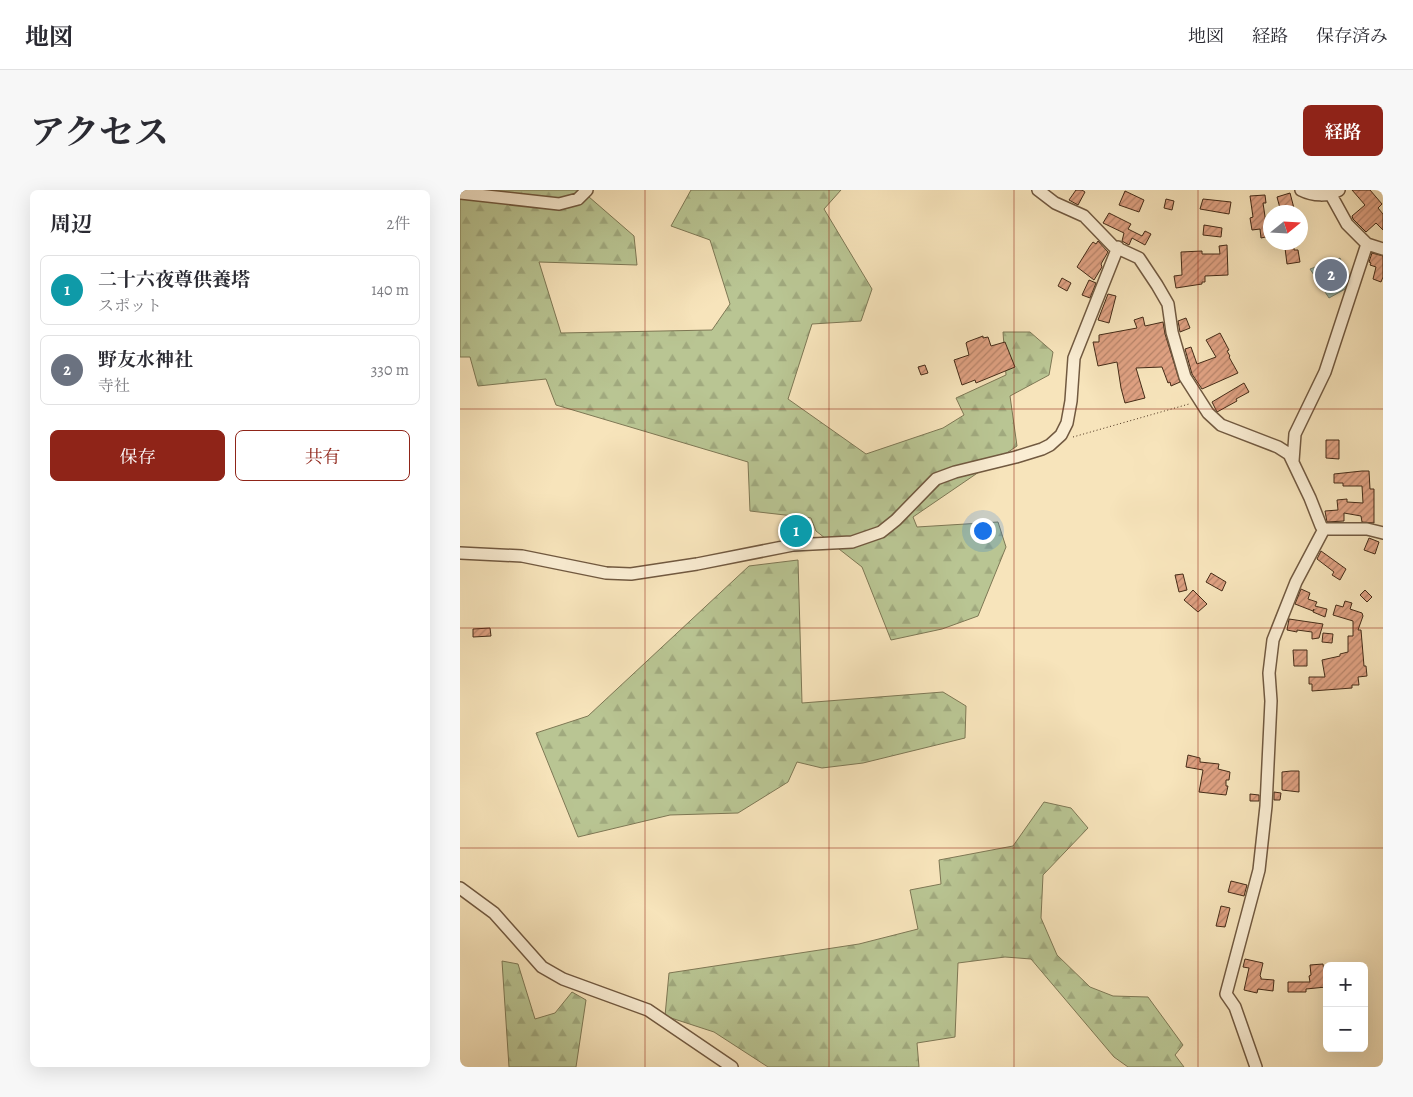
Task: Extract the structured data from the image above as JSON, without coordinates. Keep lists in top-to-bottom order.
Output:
{
  "north": "right",
  "page": {
    "header": "地図",
    "nav": ["地図", "経路", "保存済み"],
    "title": "アクセス",
    "buttons": [
      "経路",
      ["保存", "共有"]
    ],
    "heading": ["周辺", "2件"],
    "list": [
      {
        "mark": "1",
        "name": "二十六夜尊供養塔",
        "note": "スポット",
        "value": "140 m"
      },
      {
        "mark": "2",
        "name": "野友水神社",
        "note": "寺社",
        "value": "330 m"
      }
    ],
    "pins": ["2", "1"],
    "map_buttons": ["+", "−"]
  }
}
